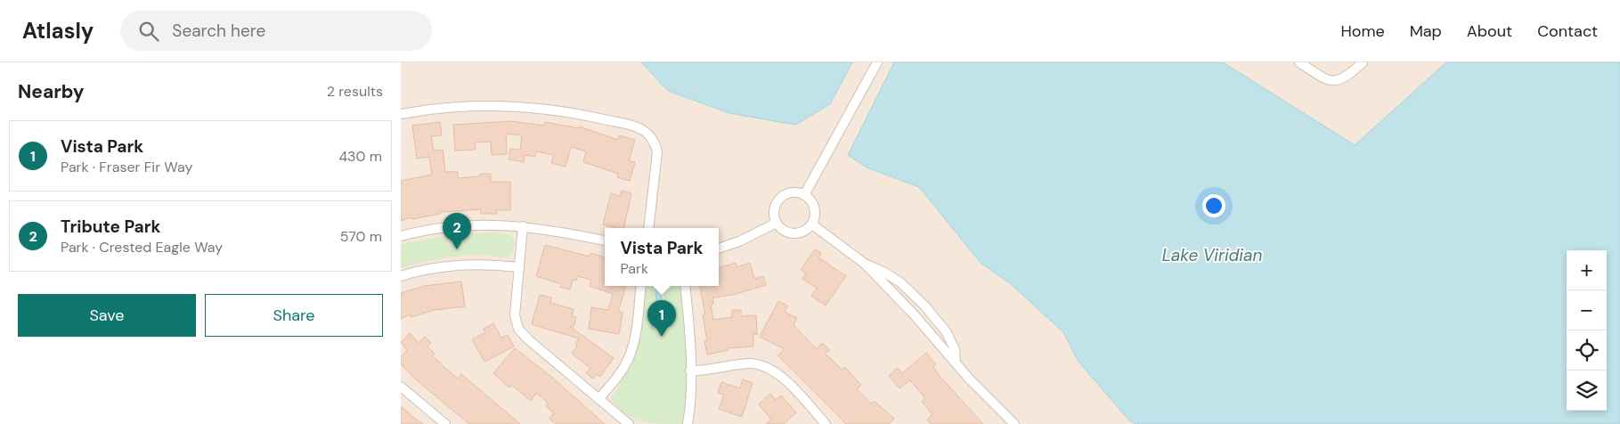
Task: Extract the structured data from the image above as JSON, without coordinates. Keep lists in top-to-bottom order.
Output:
{
  "water": ["Lake Viridian"],
  "page": {
    "header": "Atlasly",
    "search": "Search here",
    "nav": [
      "Home",
      "Map",
      "About",
      "Contact"
    ],
    "heading": ["Nearby", "2 results"],
    "list": [
      {
        "mark": "1",
        "name": "Vista Park",
        "note": "Park · Fraser Fir Way",
        "value": "430 m"
      },
      {
        "mark": "2",
        "name": "Tribute Park",
        "note": "Park · Crested Eagle Way",
        "value": "570 m"
      }
    ],
    "pins": ["2", "1"],
    "popup": ["Vista Park", "Park"],
    "map_buttons": ["+", "−"],
    "buttons": ["Save", "Share"]
  }
}
